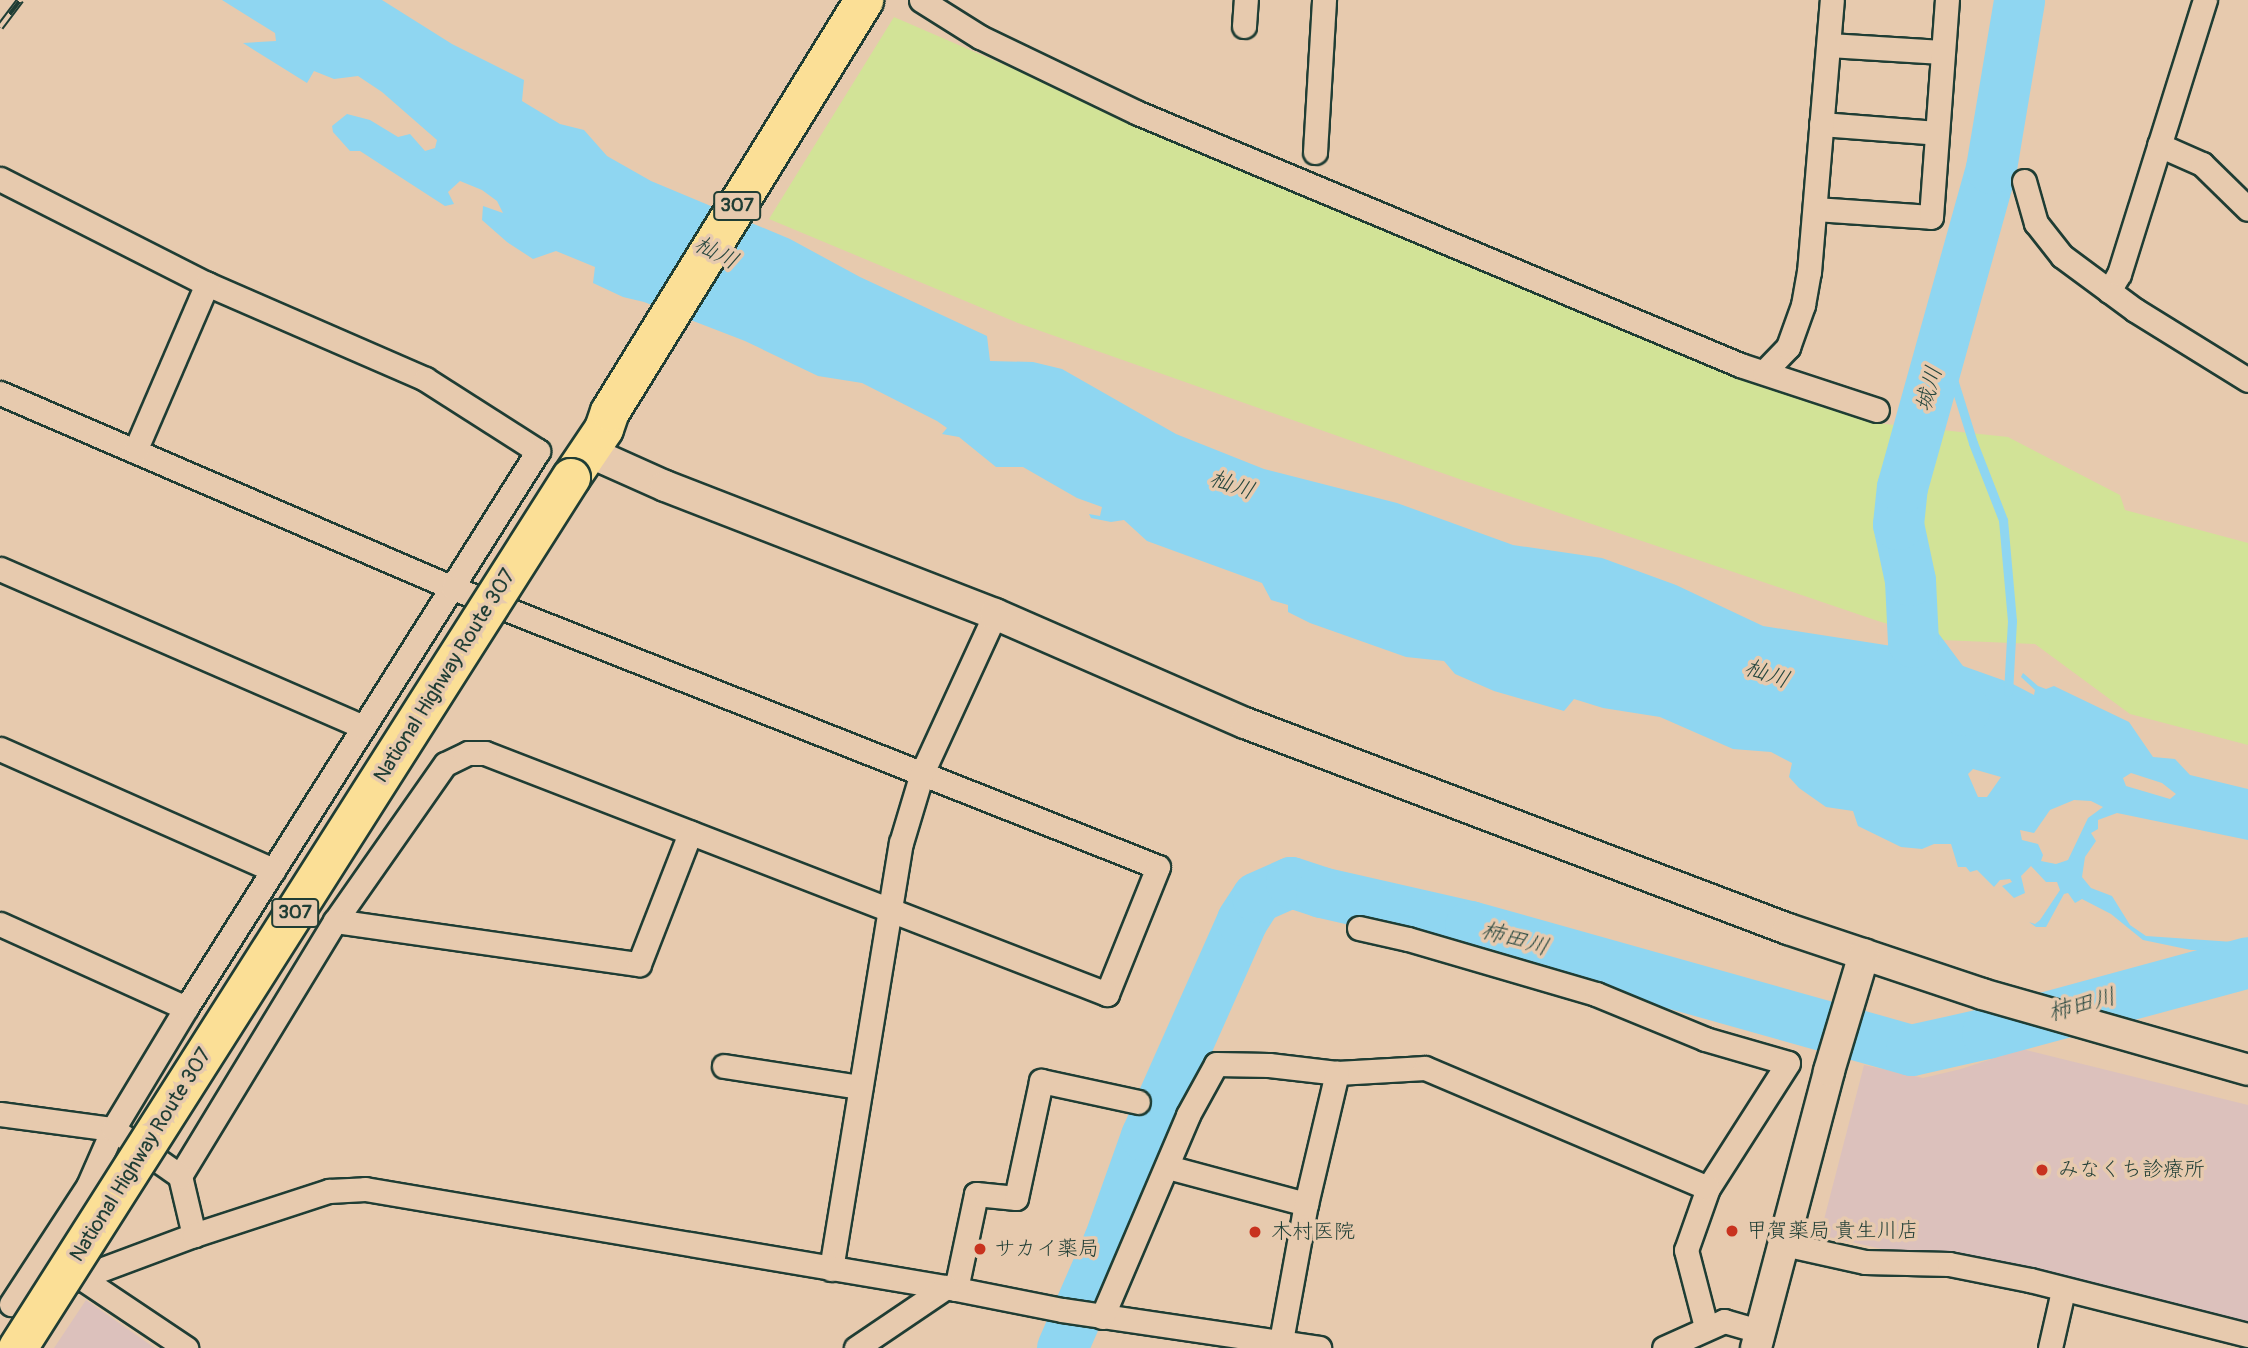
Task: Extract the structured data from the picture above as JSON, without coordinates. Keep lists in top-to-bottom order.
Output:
{
  "streets": {
    "highway": ["307", "National Highway Route 307"]
  },
  "water": ["杣川", "城川", "柿田川"],
  "places": [
    "みなくち診療所",
    "甲賀薬局 貴生川店",
    "木村医院",
    "サカイ薬局"
  ]
}
